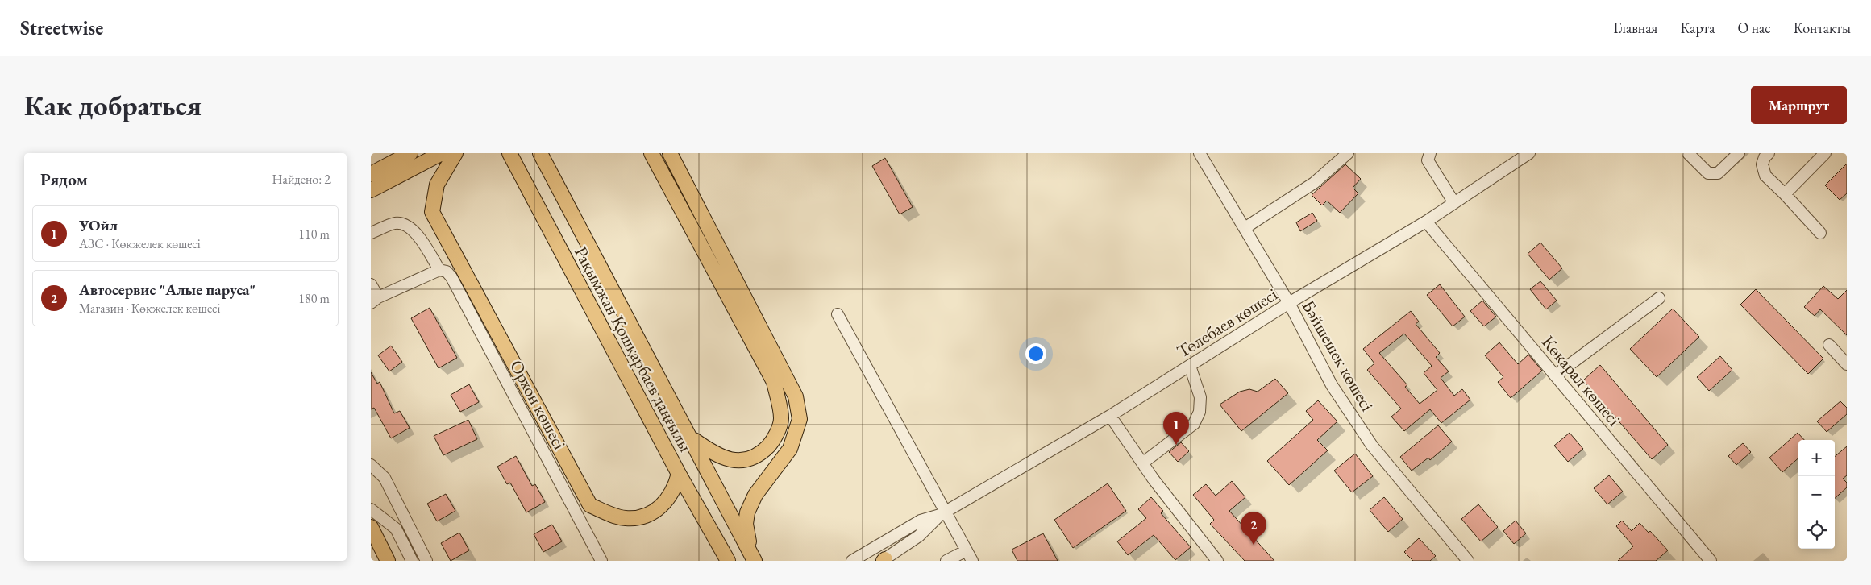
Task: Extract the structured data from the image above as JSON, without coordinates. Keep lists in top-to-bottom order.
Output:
{
  "streets": {
    "main road": ["Рақымжан Қошқарбаев даңғылы"],
    "street": [
      "Төлебаев көшесі",
      "Бәйшешек көшесі",
      "Көкарал көшесі",
      "Орхон көшесі"
    ]
  },
  "crossings": [
    ["Төлебаев көшесі", "Бәйшешек көшесі"],
    ["Төлебаев көшесі", "Көкарал көшесі"]
  ],
  "page": {
    "header": "Streetwise",
    "nav": [
      "Главная",
      "Карта",
      "О нас",
      "Контакты"
    ],
    "buttons": "Маршрут",
    "title": "Как добраться",
    "heading": ["Рядом", "Найдено: 2"],
    "list": [
      {
        "mark": "1",
        "name": "УОйл",
        "note": "АЗС · Көкжелек көшесі",
        "value": "110 m"
      },
      {
        "mark": "2",
        "name": "Автосервис \"Алые паруса\"",
        "note": "Магазин · Көкжелек көшесі",
        "value": "180 m"
      }
    ],
    "pins": ["1", "2"],
    "map_buttons": ["+", "−"]
  }
}
